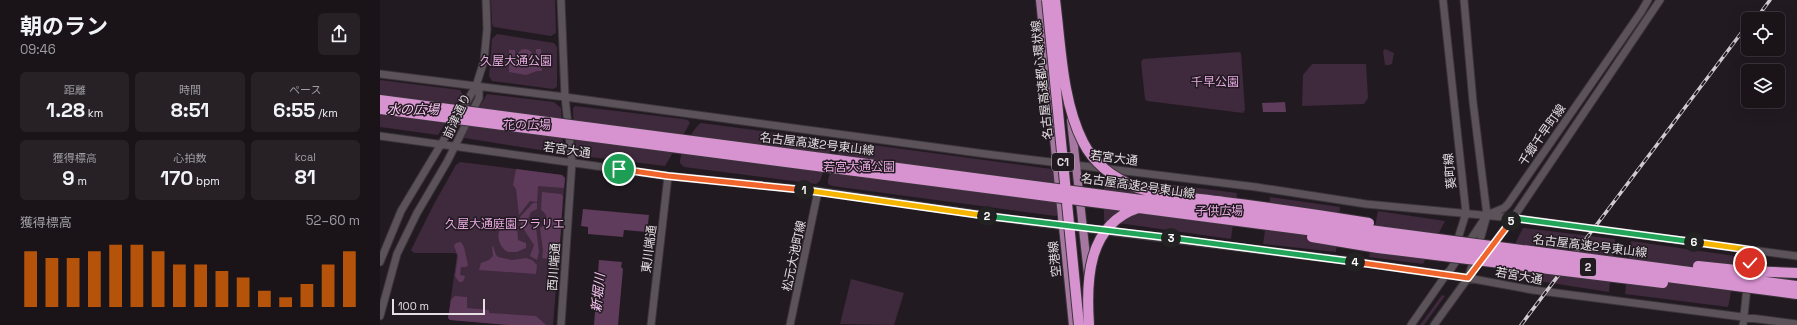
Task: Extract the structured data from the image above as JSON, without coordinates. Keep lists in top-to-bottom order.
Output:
{
  "streets": {
    "highway": [
      "名古屋高速都心環状線",
      "名古屋高速2号東山線",
      "C1",
      "2"
    ],
    "main road": ["空港線"],
    "street": [
      "前津通り",
      "千郷千早町線",
      "若宮大通",
      "葵町線",
      "東川端通",
      "松元大池町線",
      "西川端通"
    ]
  },
  "crossings": [
    ["前津通り", "若宮大通"],
    ["千郷千早町線", "若宮大通"],
    ["若宮大通", "葵町線"],
    ["若宮大通", "東川端通"],
    ["若宮大通", "松元大池町線"],
    ["若宮大通", "空港線"],
    ["若宮大通", "西川端通"]
  ],
  "water": ["水の広場", "新堀川"],
  "parks": [
    "久屋大通公園",
    "千早公園",
    "花の広場",
    "若宮大通公園",
    "子供広場",
    "久屋大通庭園フラリエ"
  ],
  "scale_bar": "100 m",
  "page": {
    "heading": ["朝のラン", "09:46"],
    "stats": [
      ["距離", "1.28 km"],
      ["時間", "8:51"],
      ["ペース", "6:55 /km"],
      ["獲得標高", "9 m"],
      ["心拍数", "170 bpm"],
      ["kcal", "81"]
    ],
    "pins": [
      "1",
      "2",
      "5",
      "3",
      "6",
      "4"
    ],
    "chart": ["獲得標高", "52–60 m"],
    "scale": "100 m"
  }
}
